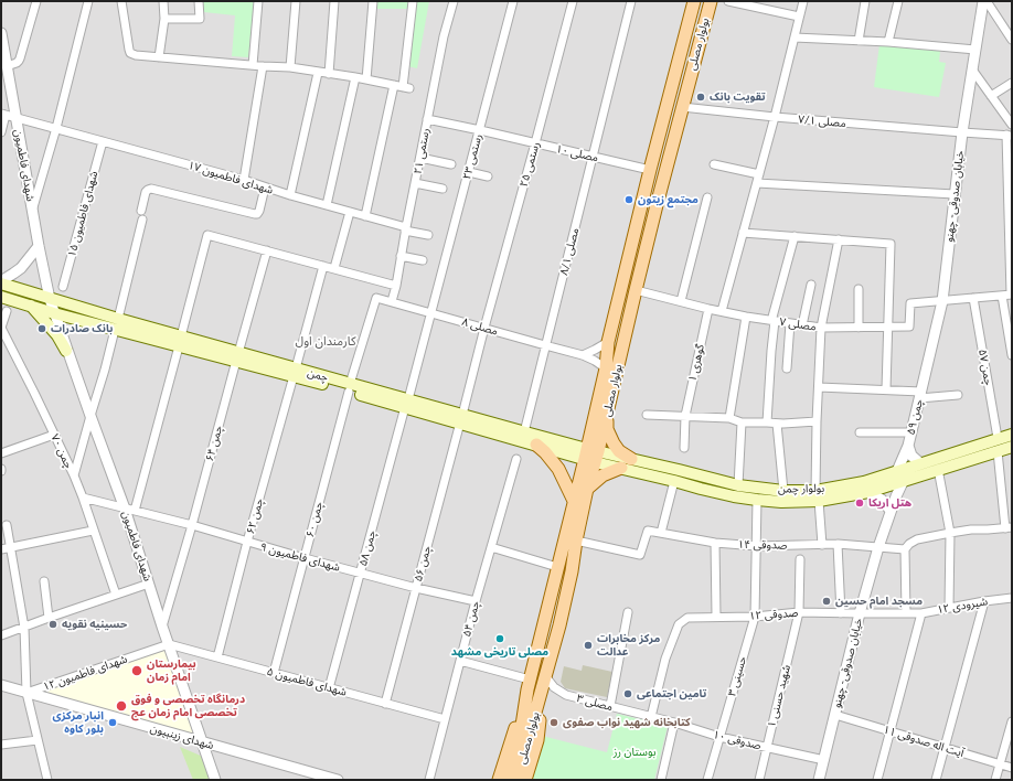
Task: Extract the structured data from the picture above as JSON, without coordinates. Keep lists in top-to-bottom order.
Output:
{
  "streets": {
    "main road": ["بولوار مصلی", "چمن", "بولوار چمن"],
    "street": [
      "مصلی ۷/۱",
      "رستمی ۲۱",
      "مصلی ۱۰",
      "رستمی ۲۳",
      "رستمی ۲۵",
      "شهدای فاطمیون",
      "شهدای فاطمیون ۱۷",
      "خیابان صدوقی- چهنو",
      "شهدای فاطمیون ۱۵",
      "مصلی ۸/۱",
      "مصلی ۷",
      "مصلی ۸",
      "گوهری ۱",
      "چمن ۵۷",
      "چمن ۵۹",
      "چمن ۶۴",
      "چمن ۷۰",
      "چمن ۶۲",
      "چمن ۶۰",
      "صدوقی ۱۴",
      "چمن ۵۸",
      "شهدای فاطمیون ۹",
      "چمن ۵۶",
      "شیرودی ۱۲",
      "صدوقی ۱۲",
      "چمن ۵۴",
      "شهدای فاطمیون ۱۲",
      "حسینی ۳",
      "شهدای فاطمیون ۵",
      "شهید حسنی ۱",
      "مصلی ۳",
      "شهدای زینبیون",
      "صدوقی ۱۰",
      "آیت اله صدوقی ‍۱۱"
    ]
  },
  "crossings": [
    ["بولوار مصلی", "مصلی ۷/۱"],
    ["بولوار مصلی", "مصلی ۱۰"],
    ["بولوار مصلی", "مصلی ۷"],
    ["بولوار مصلی", "مصلی ۸"],
    ["بولوار مصلی", "چمن"],
    ["بولوار مصلی", "بولوار چمن"],
    ["بولوار مصلی", "صدوقی ۱۴"],
    ["بولوار مصلی", "مصلی ۳"],
    ["مصلی ۷/۱", "خیابان صدوقی- چهنو"],
    ["رستمی ۲۱", "مصلی ۱۰"],
    ["رستمی ۲۱", "شهدای فاطمیون ۱۷"],
    ["رستمی ۲۱", "مصلی ۸"],
    ["مصلی ۱۰", "رستمی ۲۳"],
    ["مصلی ۱۰", "رستمی ۲۵"],
    ["مصلی ۱۰", "مصلی ۸/۱"],
    ["رستمی ۲۳", "مصلی ۸"],
    ["رستمی ۲۳", "چمن"],
    ["رستمی ۲۳", "چمن ۵۸"],
    ["رستمی ۲۵", "مصلی ۸"],
    ["رستمی ۲۵", "چمن"],
    ["رستمی ۲۵", "چمن ۵۶"],
    ["شهدای فاطمیون", "شهدای فاطمیون ۱۷"],
    ["شهدای فاطمیون", "چمن"],
    ["شهدای فاطمیون", "چمن ۶۴"],
    ["شهدای فاطمیون", "شهدای فاطمیون ۹"],
    ["شهدای فاطمیون", "شهدای فاطمیون ۱۲"],
    ["شهدای فاطمیون", "شهدای فاطمیون ۵"],
    ["شهدای فاطمیون", "شهدای زینبیون"],
    ["شهدای فاطمیون ۱۷", "شهدای فاطمیون ۱۵"],
    ["خیابان صدوقی- چهنو", "مصلی ۷"],
    ["خیابان صدوقی- چهنو", "چمن ۵۹"],
    ["خیابان صدوقی- چهنو", "بولوار چمن"],
    ["خیابان صدوقی- چهنو", "صدوقی ۱۴"],
    ["خیابان صدوقی- چهنو", "شیرودی ۱۲"],
    ["خیابان صدوقی- چهنو", "صدوقی ۱۲"],
    ["خیابان صدوقی- چهنو", "صدوقی ۱۰"],
    ["خیابان صدوقی- چهنو", "آیت اله صدوقی ‍۱۱"],
    ["مصلی ۸/۱", "مصلی ۸"],
    ["مصلی ۸/۱", "چمن"],
    ["مصلی ۷", "گوهری ۱"],
    ["مصلی ۸", "چمن ۶۰"],
    ["چمن ۵۷", "بولوار چمن"],
    ["چمن", "چمن ۶۴"],
    ["چمن", "بولوار چمن"],
    ["چمن", "چمن ۶۲"],
    ["چمن", "چمن ۶۰"],
    ["چمن", "چمن ۵۸"],
    ["چمن", "چمن ۵۶"],
    ["چمن ۵۹", "بولوار چمن"],
    ["چمن ۶۴", "شهدای فاطمیون ۹"],
    ["چمن ۷۰", "شهدای فاطمیون ۹"],
    ["بولوار چمن", "حسینی ۳"],
    ["چمن ۶۲", "شهدای فاطمیون ۹"],
    ["چمن ۶۲", "شهدای فاطمیون ۵"],
    ["چمن ۶۰", "شهدای فاطمیون ۹"],
    ["چمن ۶۰", "شهدای فاطمیون ۵"],
    ["صدوقی ۱۴", "حسینی ۳"],
    ["چمن ۵۸", "شهدای فاطمیون ۹"],
    ["چمن ۵۸", "شهدای فاطمیون ۵"],
    ["شهدای فاطمیون ۹", "چمن ۵۶"],
    ["شهدای فاطمیون ۹", "چمن ۵۴"],
    ["چمن ۵۶", "شهدای فاطمیون ۵"],
    ["شیرودی ۱۲", "صدوقی ۱۲"],
    ["صدوقی ۱۲", "حسینی ۳"],
    ["صدوقی ۱۲", "شهید حسنی ۱"],
    ["صدوقی ۱۲", "مصلی ۳"],
    ["صدوقی ۱۲", "صدوقی ۱۰"],
    ["چمن ۵۴", "شهدای فاطمیون ۵"],
    ["شهدای فاطمیون ۱۲", "شهدای فاطمیون ۵"],
    ["شهدای فاطمیون ۱۲", "شهدای زینبیون"],
    ["حسینی ۳", "صدوقی ۱۰"],
    ["شهید حسنی ۱", "صدوقی ۱۰"],
    ["مصلی ۳", "صدوقی ۱۰"]
  ],
  "districts": ["کارمندان اول"],
  "parks": ["بوستان رز"],
  "places": [
    "تقویت بانک",
    "مجتمع زیتون",
    "بانک صادرات",
    "هتل اریکا",
    "مسجد امام حسین",
    "حسینیه نقویه",
    "مصلی تاریخی مشهد",
    "مرکز مخابرات عدالت",
    "بیمارستان امام زمان",
    "تامین اجتماعی",
    "درمانگاه تخصصی و فوق تخصصی امام زمان عج",
    "انبار مرکزی بلور کاوه",
    "کتابخانه شهید نواب صفوی"
  ]
}
